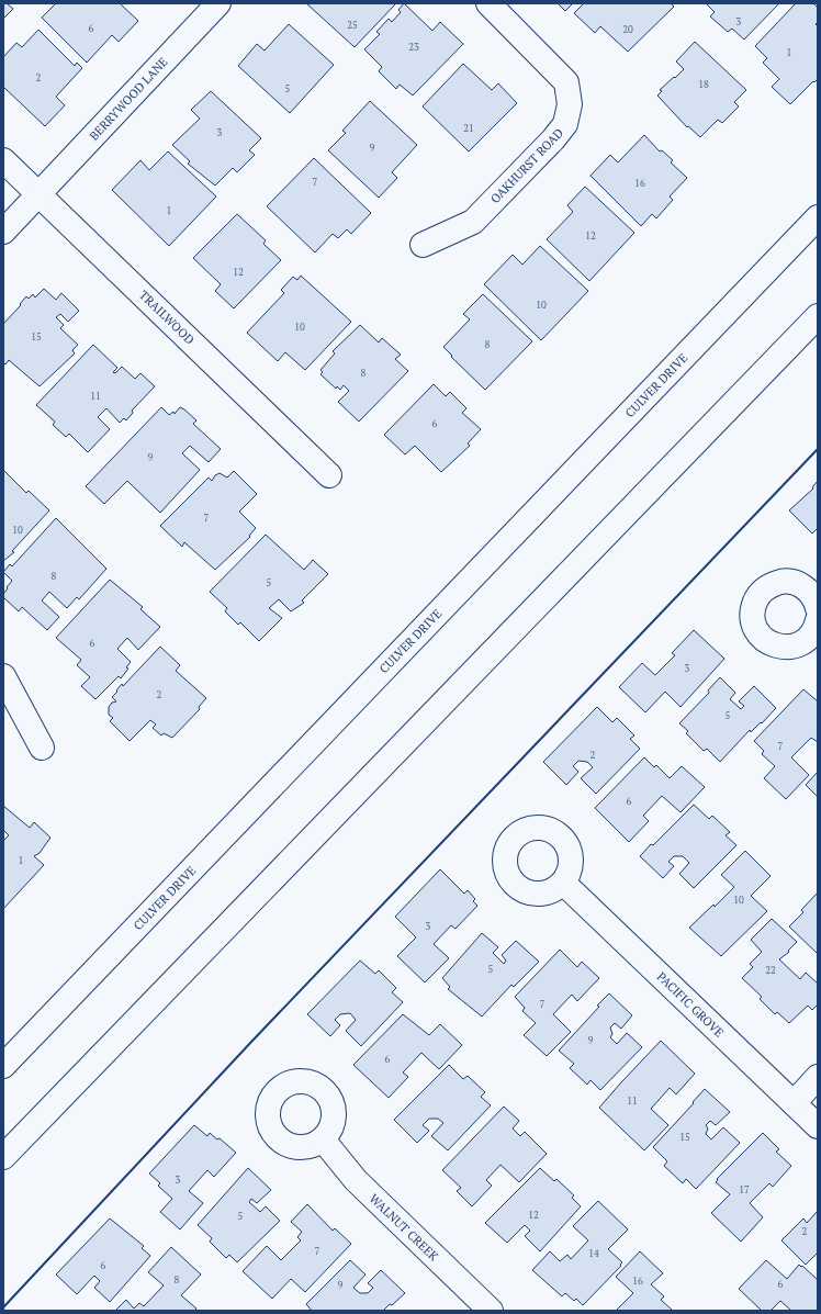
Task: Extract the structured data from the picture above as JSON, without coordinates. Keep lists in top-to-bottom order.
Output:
{
  "streets": {
    "main road": [
      "BERRYWOOD LANE",
      "OAKHURST ROAD",
      "TRAILWOOD",
      "CULVER DRIVE",
      "PACIFIC GROVE",
      "WALNUT CREEK"
    ]
  },
  "crossings": [
    ["BERRYWOOD LANE", "TRAILWOOD"]
  ],
  "house_numbers": [
    "3",
    "25",
    "6",
    "20",
    "23",
    "1",
    "2",
    "18",
    "5",
    "21",
    "3",
    "9",
    "7",
    "16",
    "1",
    "12",
    "12",
    "10",
    "10",
    "15",
    "8",
    "8",
    "11",
    "6",
    "9",
    "7",
    "10",
    "8",
    "5",
    "6",
    "3",
    "2",
    "5",
    "7",
    "2",
    "6",
    "1",
    "10",
    "3",
    "5",
    "22",
    "7",
    "9",
    "6",
    "11",
    "15",
    "3",
    "17",
    "12",
    "5",
    "2",
    "7",
    "14",
    "6",
    "8",
    "16",
    "6",
    "9"
  ]
}
